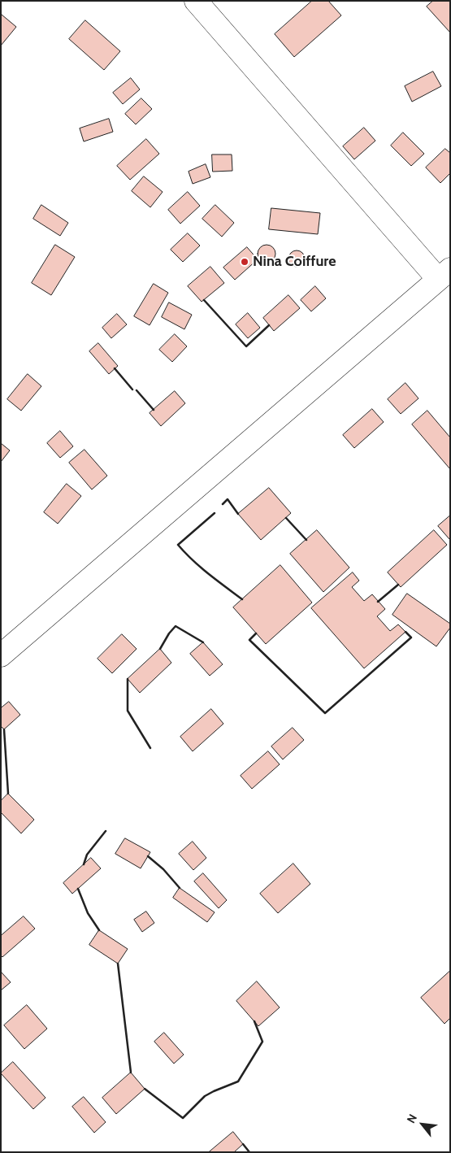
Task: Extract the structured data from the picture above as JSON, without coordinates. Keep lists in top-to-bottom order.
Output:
{
  "places": ["Nina Coiffure"],
  "north": "top left"
}
